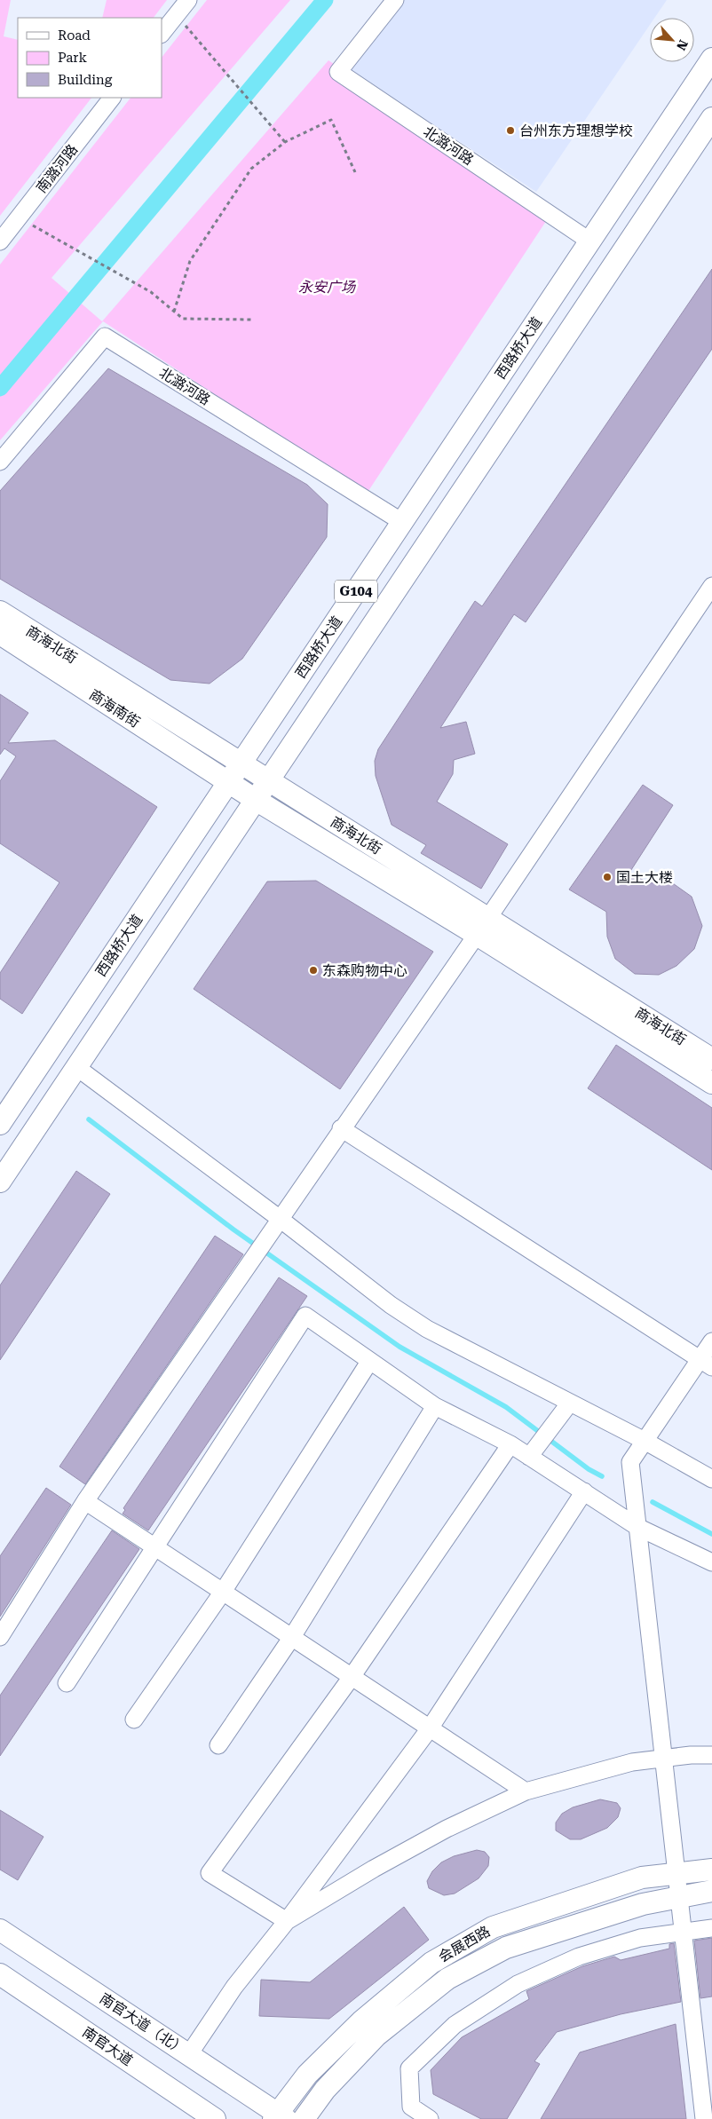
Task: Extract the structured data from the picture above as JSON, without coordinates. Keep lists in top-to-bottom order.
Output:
{
  "streets": {
    "main road": [
      "西路桥大道",
      "G104",
      "商海北街",
      "商海南街",
      "会展西路",
      "南官大道（北）",
      "南官大道"
    ],
    "street": ["北潞河路", "南潞河路"]
  },
  "crossings": [
    ["北潞河路", "西路桥大道"],
    ["西路桥大道", "商海北街"],
    ["西路桥大道", "商海南街"],
    ["G104", "商海北街"],
    ["商海北街", "商海南街"],
    ["会展西路", "南官大道（北）"]
  ],
  "parks": ["永安广场"],
  "places": ["台州东方理想学校", "国土大楼", "东森购物中心"],
  "legend": ["Road", "Park", "Building"],
  "north": "bottom right"
}
